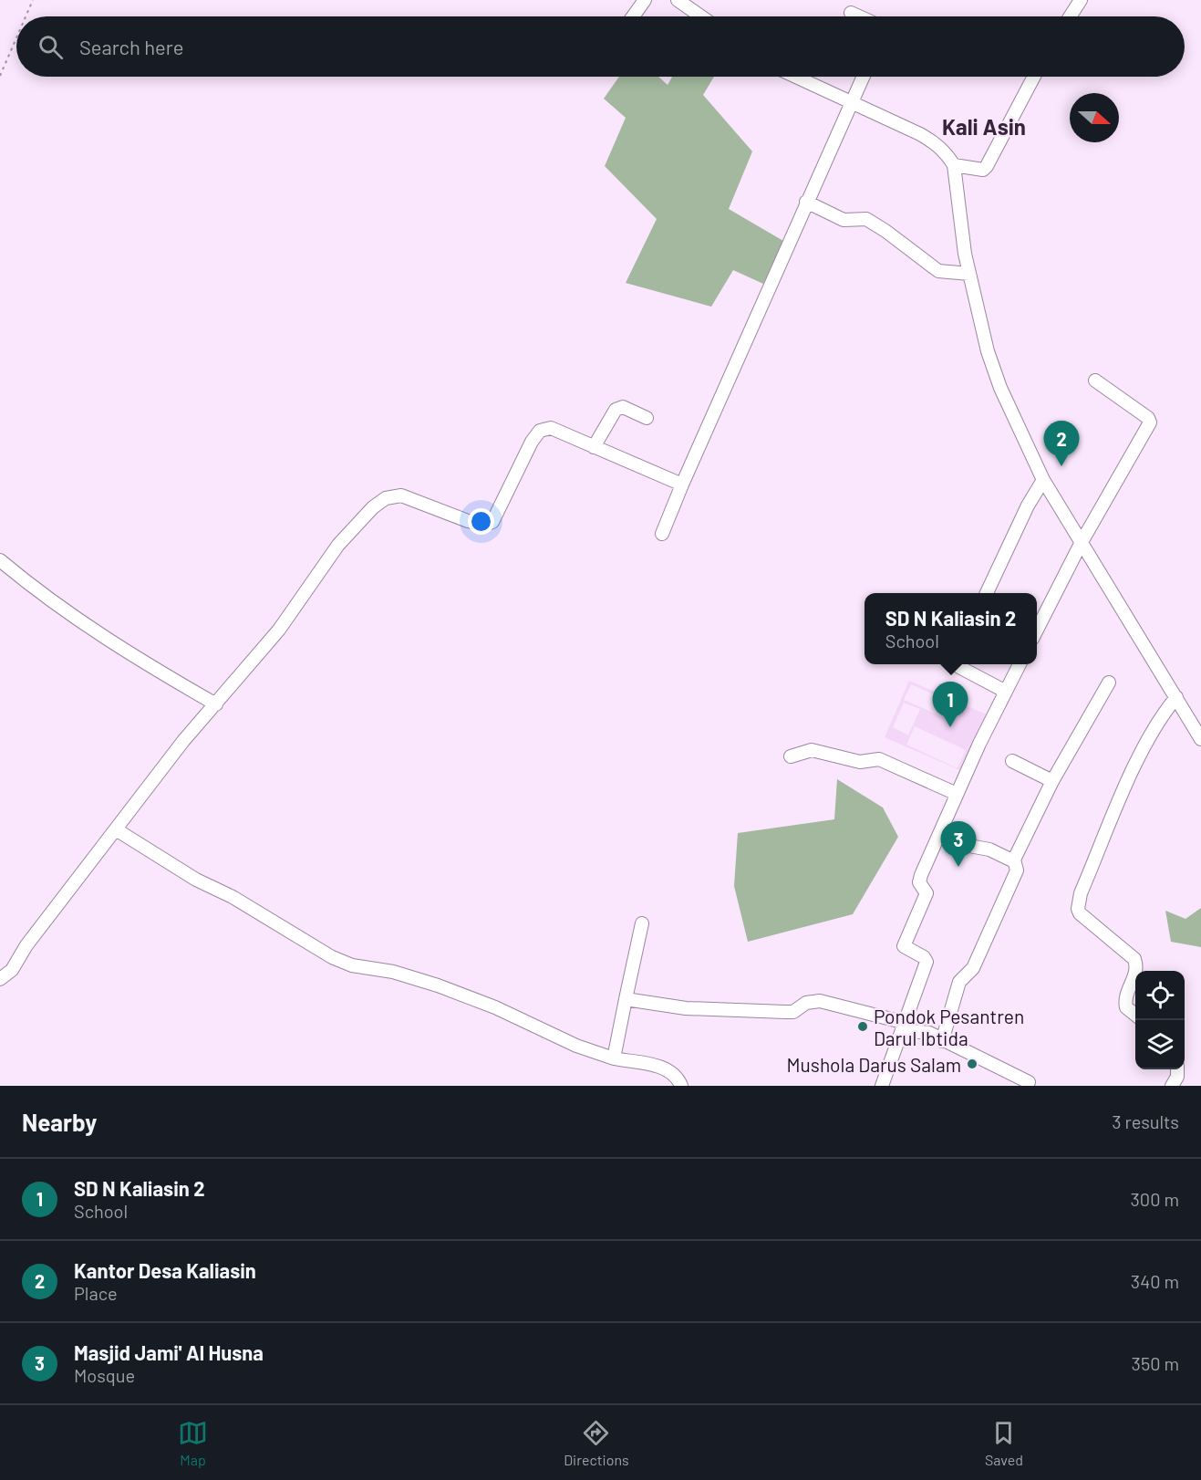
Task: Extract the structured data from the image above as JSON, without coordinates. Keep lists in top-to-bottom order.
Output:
{
  "districts": ["Kali Asin"],
  "places": ["Pondok Pesantren Darul Ibtida", "Mushola Darus Salam"],
  "north": "right",
  "page": {
    "search": "Search here",
    "pins": ["2", "1", "3"],
    "popup": ["SD N Kaliasin 2", "School"],
    "heading": ["Nearby", "3 results"],
    "list": [
      {
        "mark": "1",
        "name": "SD N Kaliasin 2",
        "note": "School",
        "value": "300 m"
      },
      {
        "mark": "2",
        "name": "Kantor Desa Kaliasin",
        "note": "Place",
        "value": "340 m"
      },
      {
        "mark": "3",
        "name": "Masjid Jami' Al Husna",
        "note": "Mosque",
        "value": "350 m"
      }
    ],
    "nav": ["Map", "Directions", "Saved"]
  }
}
